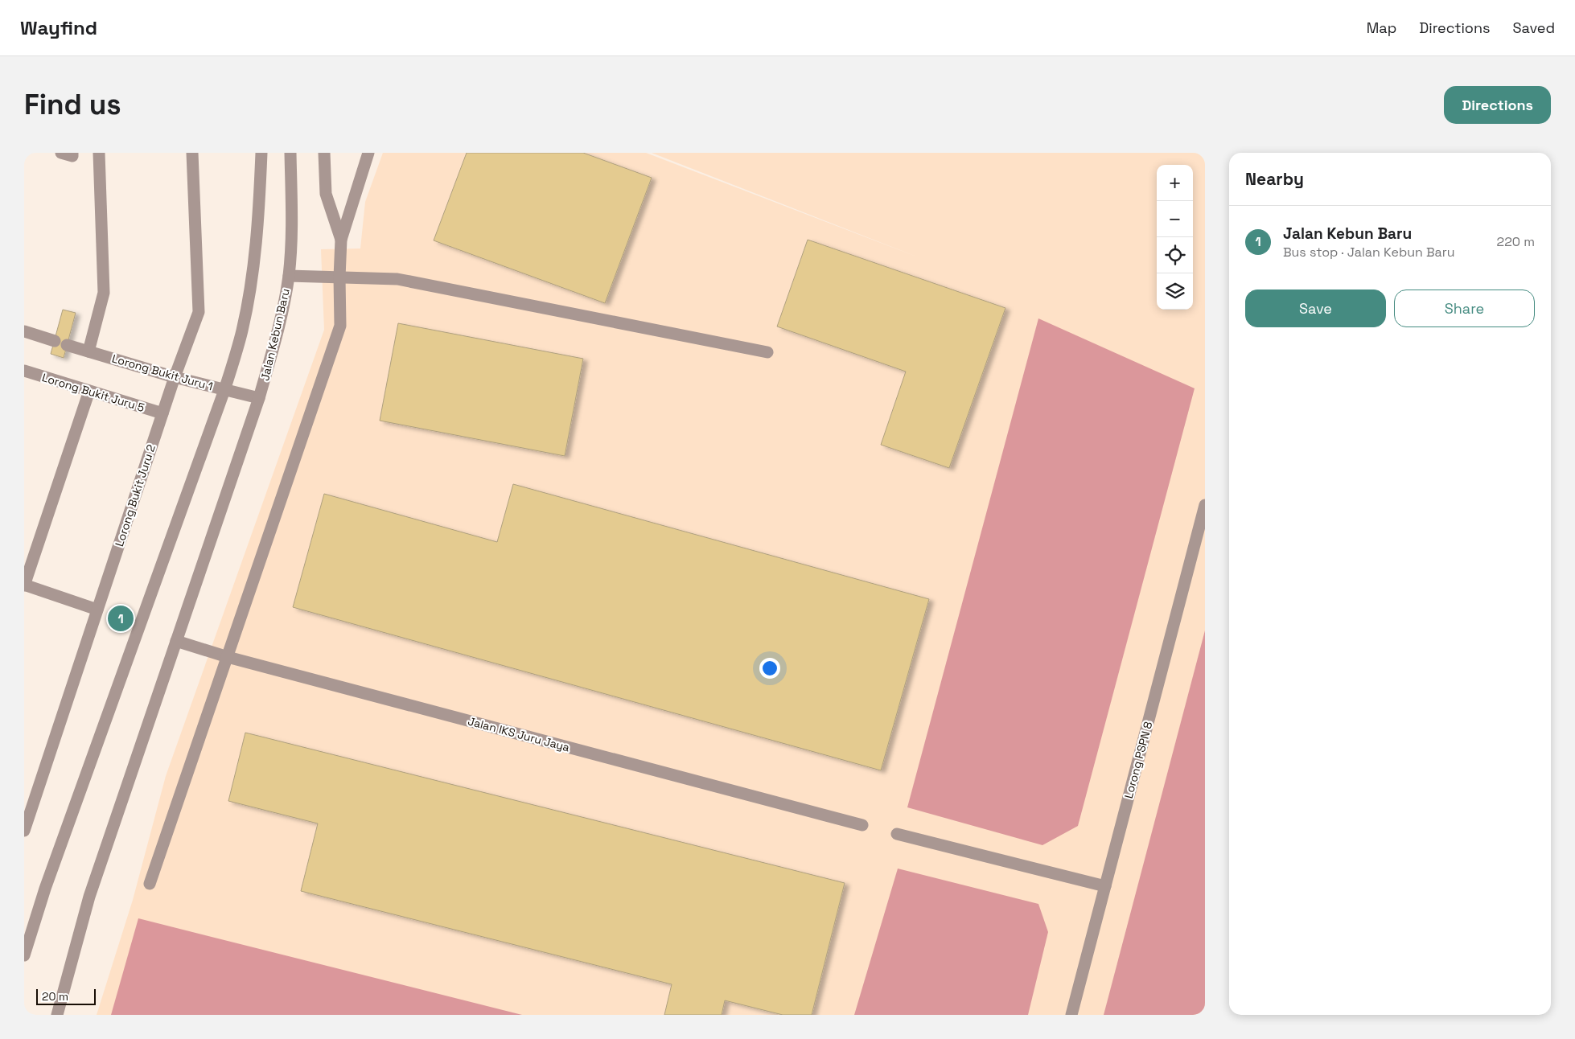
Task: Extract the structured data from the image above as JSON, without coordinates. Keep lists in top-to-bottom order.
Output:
{
  "streets": {
    "street": [
      "Jalan Kebun Baru",
      "Lorong Bukit Juru 1",
      "Lorong Bukit Juru 5",
      "Lorong Bukit Juru 2",
      "Jalan IKS Juru Jaya",
      "Lorong PSPN 8"
    ]
  },
  "crossings": [
    ["Jalan Kebun Baru", "Lorong Bukit Juru 1"],
    ["Jalan Kebun Baru", "Jalan IKS Juru Jaya"],
    ["Lorong Bukit Juru 1", "Lorong Bukit Juru 2"],
    ["Lorong Bukit Juru 5", "Lorong Bukit Juru 2"]
  ],
  "scale_bar": "20 m",
  "page": {
    "header": "Wayfind",
    "nav": ["Map", "Directions", "Saved"],
    "buttons": [
      "Directions",
      ["Save", "Share"]
    ],
    "title": "Find us",
    "heading": "Nearby",
    "map_buttons": ["+", "−"],
    "list": [
      {
        "mark": "1",
        "name": "Jalan Kebun Baru",
        "note": "Bus stop · Jalan Kebun Baru",
        "value": "220 m"
      }
    ],
    "pins": "1",
    "scale": "20 m"
  }
}
